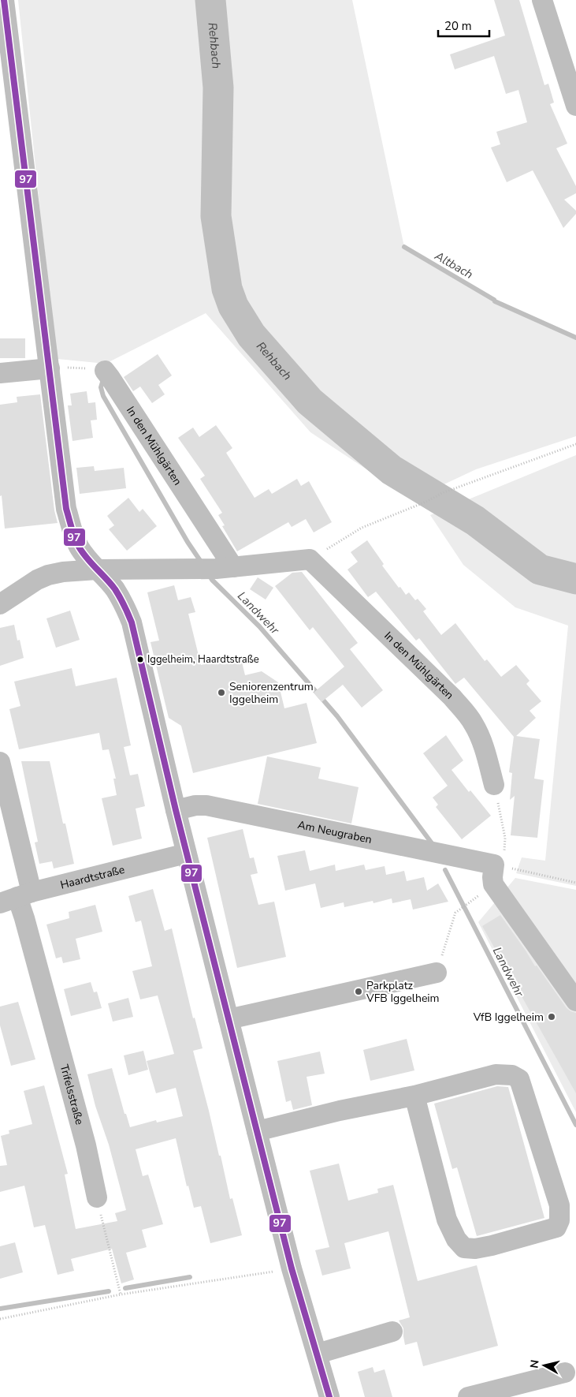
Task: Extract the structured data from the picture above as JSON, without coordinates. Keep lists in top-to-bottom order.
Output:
{
  "streets": {
    "street": [
      "In den Mühlgärten",
      "Am Neugraben",
      "Haardtstraße",
      "Trifelsstraße"
    ]
  },
  "crossings": [
    ["Haardtstraße", "Trifelsstraße"]
  ],
  "water": ["Rehbach", "Altbach", "Landwehr"],
  "places": [
    "Iggelheim, Haardtstraße",
    "Seniorenzentrum Iggelheim",
    "Parkplatz VFB Iggelheim",
    "VfB Iggelheim"
  ],
  "lines": ["transit line 97"],
  "scale_bar": "20 m",
  "north": "left"
}
